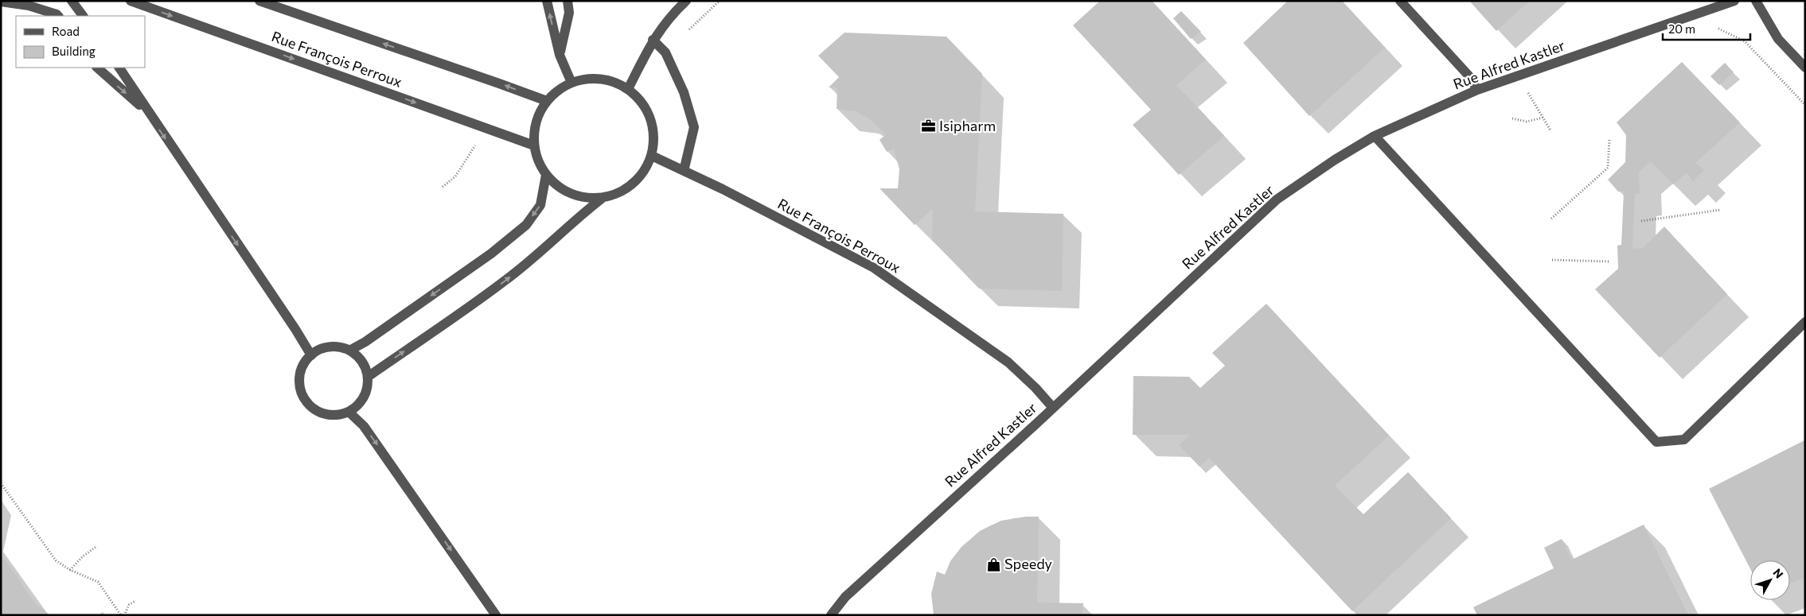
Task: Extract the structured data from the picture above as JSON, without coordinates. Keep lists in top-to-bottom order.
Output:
{
  "streets": {
    "street": ["Rue François Perroux", "Rue Alfred Kastler"]
  },
  "crossings": [
    ["Rue François Perroux", "Rue Alfred Kastler"]
  ],
  "places": {
    "office": ["Isipharm"],
    "shop": ["Speedy"]
  },
  "legend": ["Road", "Building"],
  "scale_bar": "20 m",
  "north": "top right"
}
